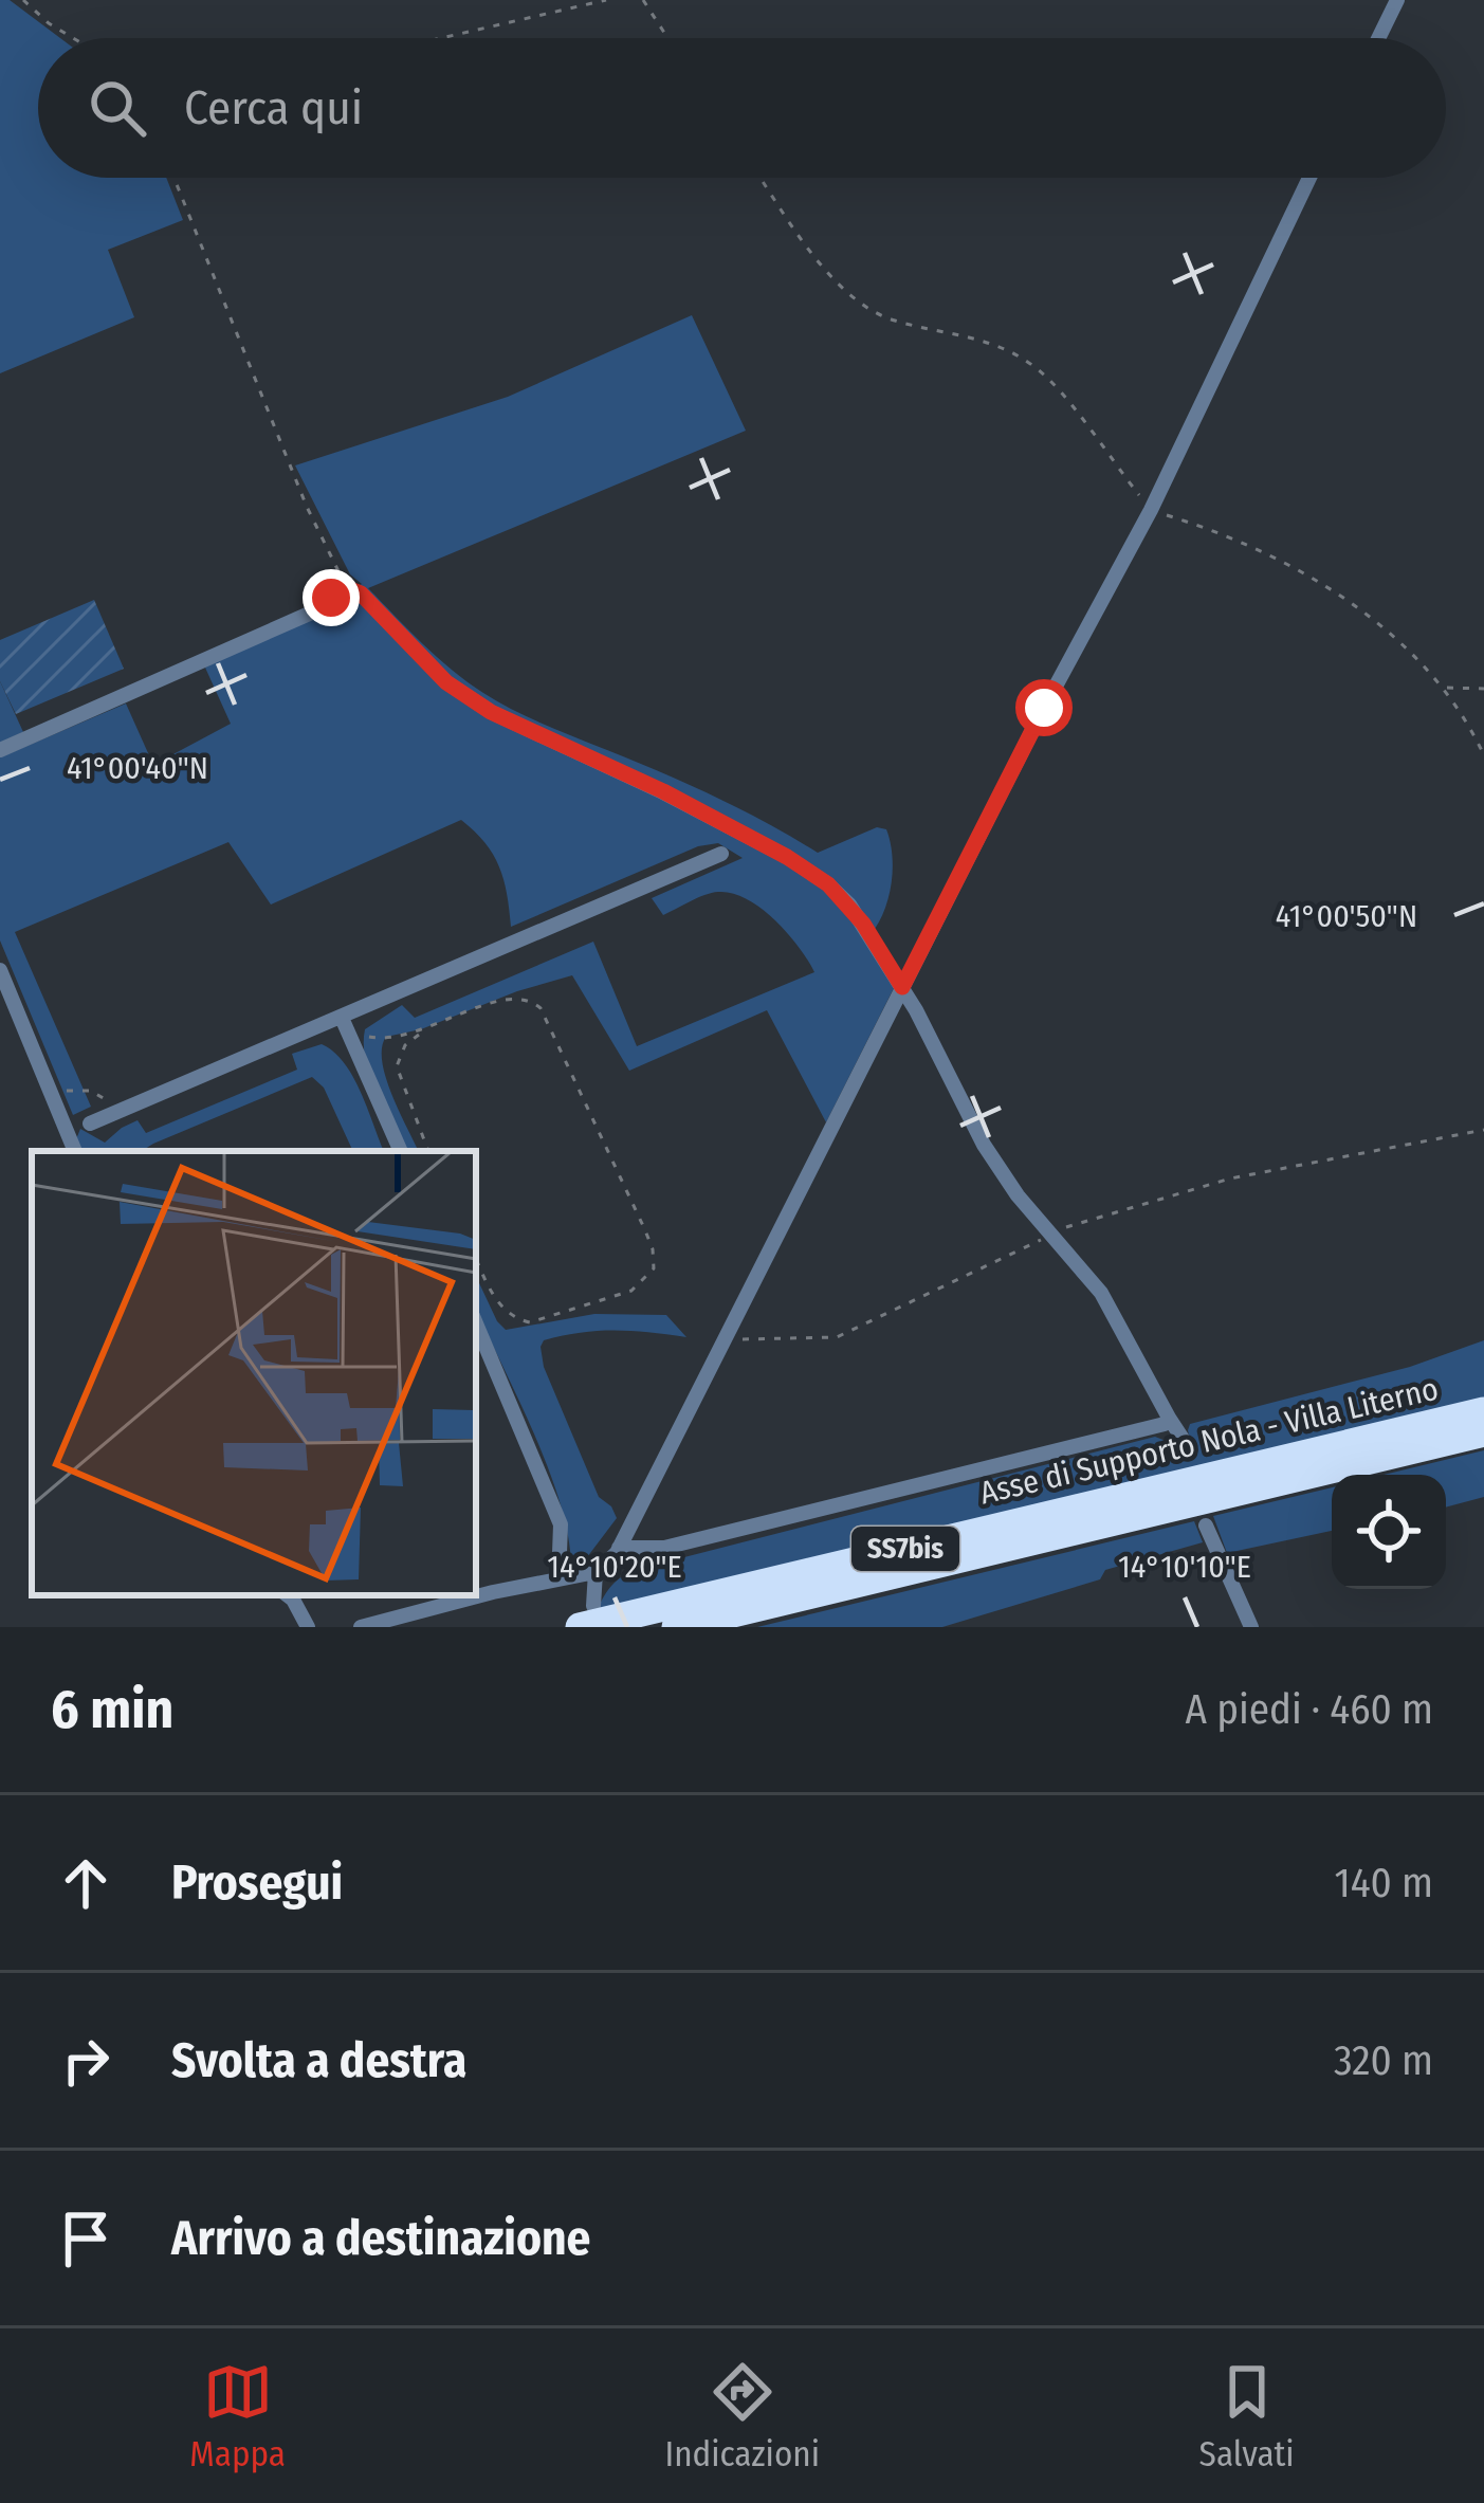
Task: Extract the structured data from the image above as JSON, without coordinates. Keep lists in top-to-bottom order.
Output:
{
  "streets": {
    "highway": ["Asse di Supporto Nola - Villa Literno", "SS7bis"]
  },
  "page": {
    "search": "Cerca qui",
    "heading": ["6 min", "A piedi · 460 m"],
    "list": [
      ["Prosegui", "140 m"],
      ["Svolta a destra", "320 m"],
      "Arrivo a destinazione"
    ],
    "nav": ["Mappa", "Indicazioni", "Salvati"]
  },
  "coordinates": [
    "41°00'40\"N",
    "41°00'50\"N",
    "14°10'20\"E",
    "14°10'10\"E"
  ]
}
